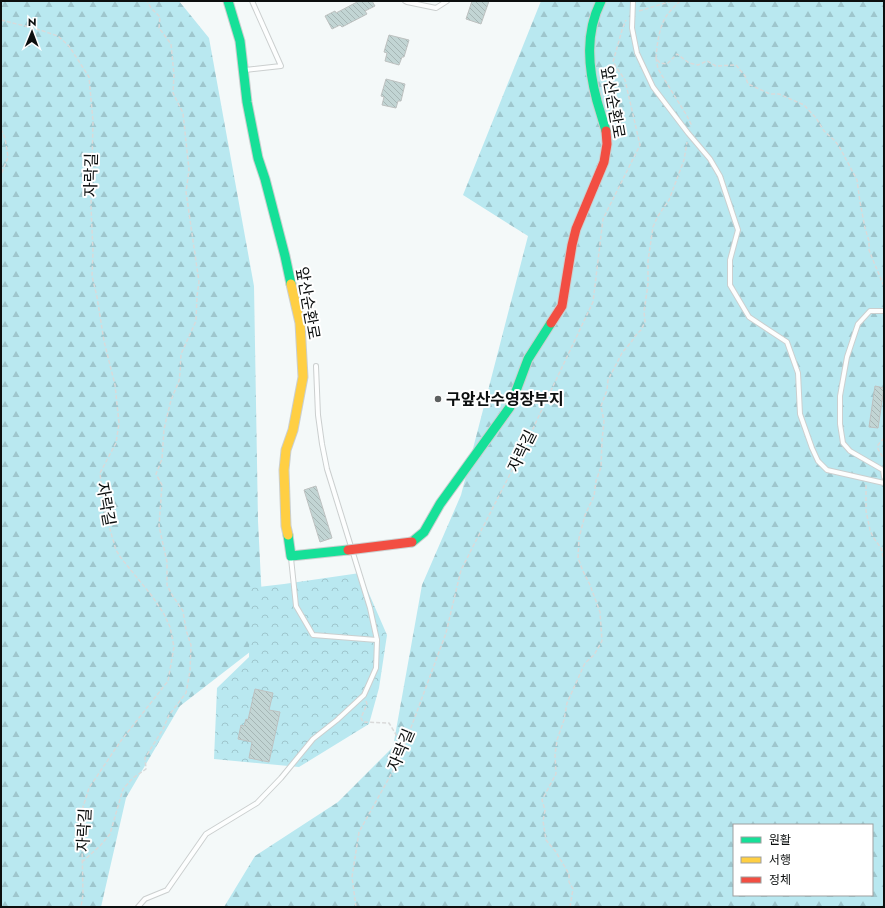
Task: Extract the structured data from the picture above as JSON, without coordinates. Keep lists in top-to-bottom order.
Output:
{
  "streets": {
    "street": ["앞산순환로"],
    "path": ["자락길"]
  },
  "places": ["구앞산수영장부지"],
  "legend": ["원활", "서행", "정체"],
  "north": "top"
}
